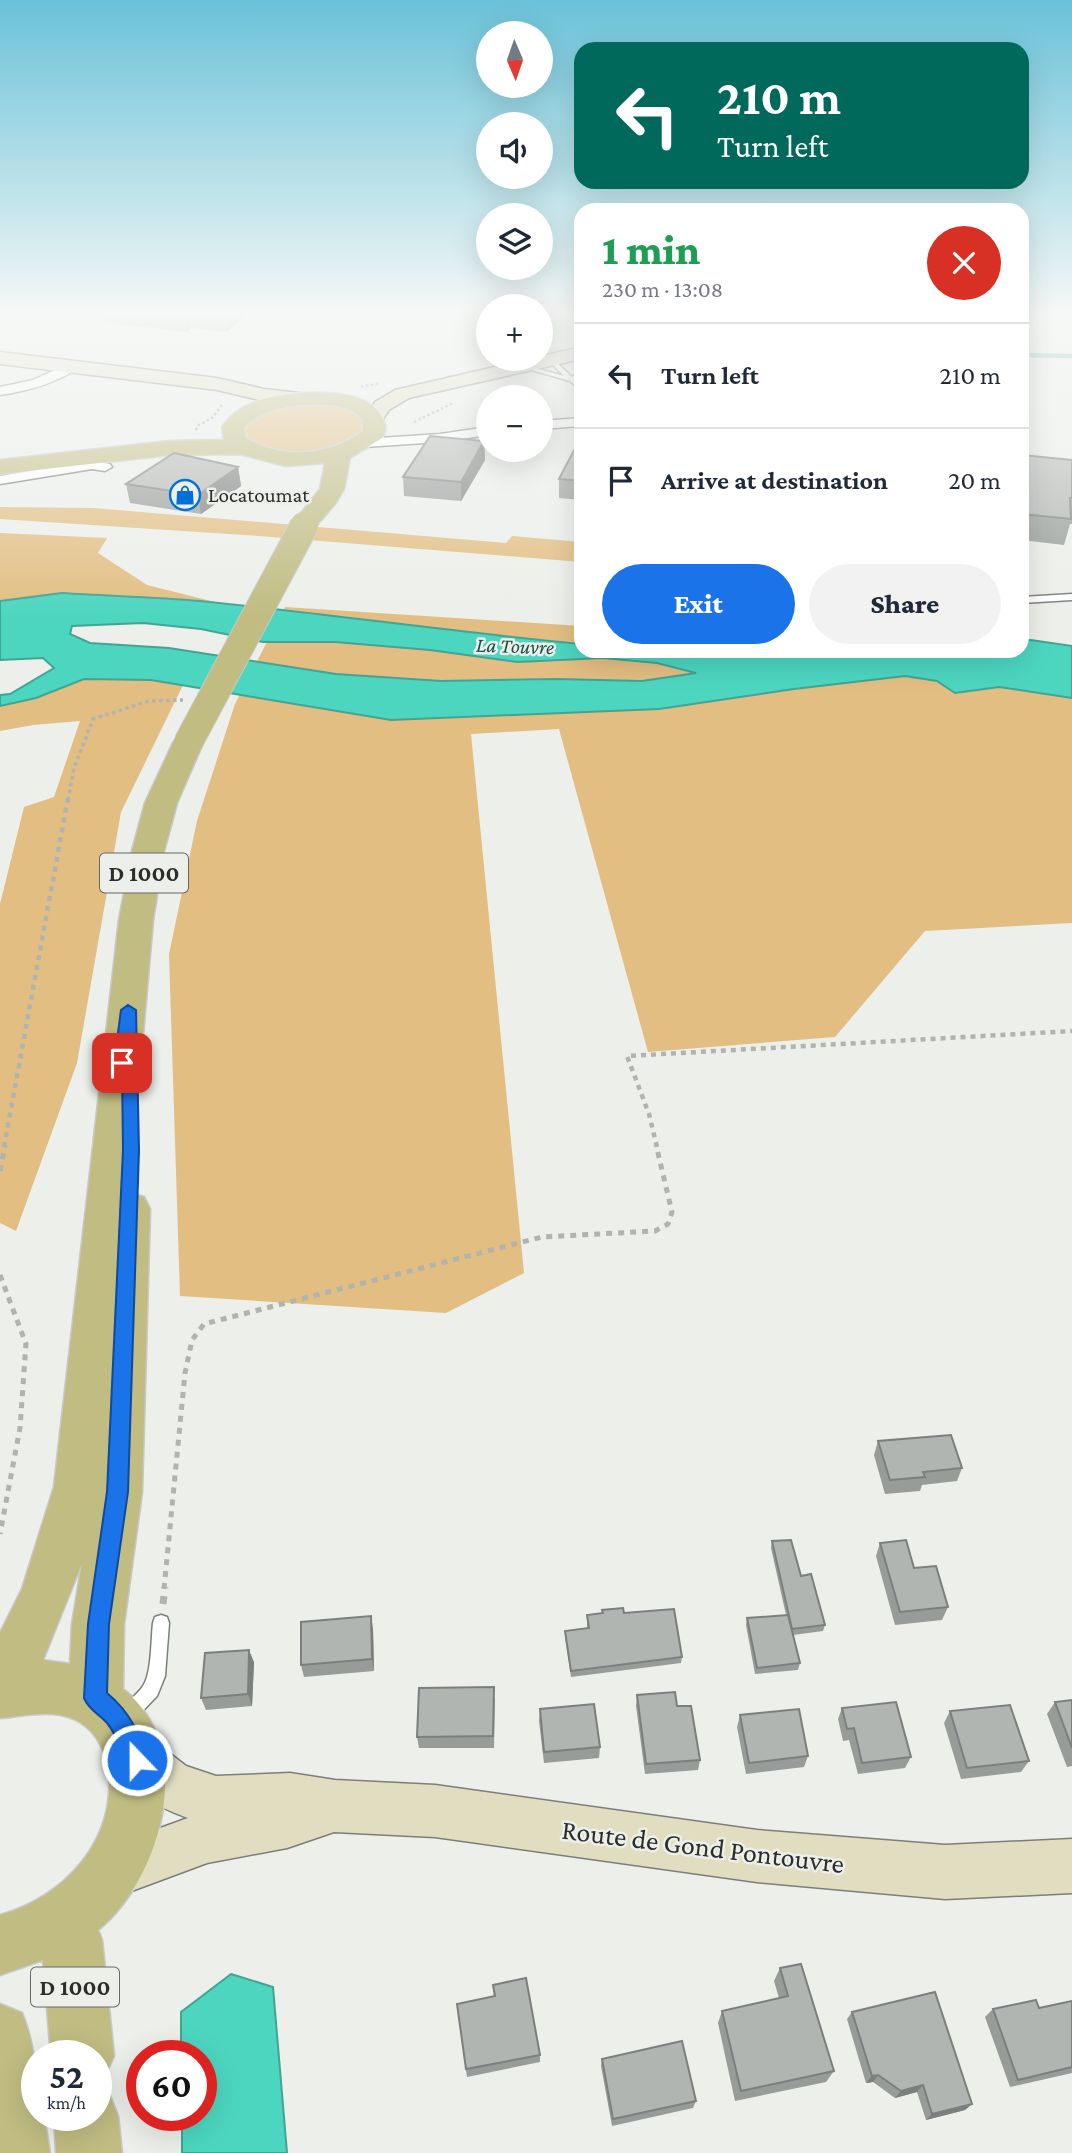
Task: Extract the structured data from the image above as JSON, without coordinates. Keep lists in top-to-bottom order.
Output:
{
  "streets": {
    "main road": ["D 1000"],
    "street": ["Route de Gond Pontouvre"]
  },
  "crossings": [
    ["D 1000", "Route de Gond Pontouvre"]
  ],
  "water": ["La Touvre"],
  "places": {
    "shop": ["Locatoumat"]
  },
  "north": "bottom",
  "page": {
    "map_buttons": ["+", "−"],
    "turn": ["210 m", "Turn left"],
    "heading": ["1 min", "230 m · 13:08"],
    "list": [
      {
        "name": "Turn left",
        "value": "210 m"
      },
      {
        "name": "Arrive at destination",
        "value": "20 m"
      }
    ],
    "buttons": ["Exit", "Share"],
    "speed": "52 km/h",
    "limit": "60"
  }
}
